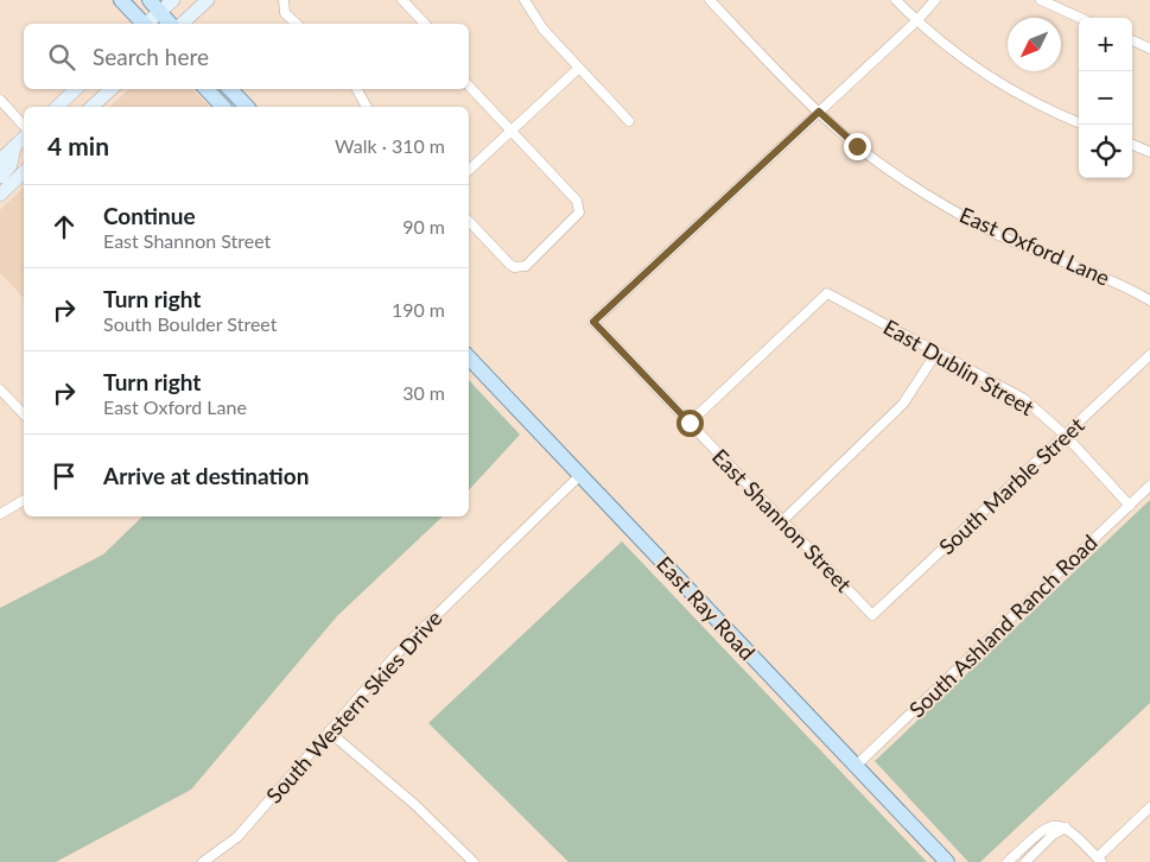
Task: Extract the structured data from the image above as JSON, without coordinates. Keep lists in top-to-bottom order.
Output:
{
  "streets": {
    "main road": ["East Ray Road"],
    "street": [
      "East Oxford Lane",
      "East Dublin Street",
      "South Marble Street",
      "East Shannon Street",
      "South Ashland Ranch Road",
      "South Western Skies Drive"
    ]
  },
  "crossings": [
    ["East Oxford Lane", "East Shannon Street"],
    ["East Dublin Street", "South Marble Street"],
    ["East Dublin Street", "East Shannon Street"],
    ["East Dublin Street", "South Ashland Ranch Road"],
    ["South Marble Street", "East Shannon Street"],
    ["East Ray Road", "South Ashland Ranch Road"],
    ["East Ray Road", "South Western Skies Drive"]
  ],
  "north": "bottom left",
  "page": {
    "map_buttons": ["+", "−"],
    "search": "Search here",
    "heading": ["4 min", "Walk · 310 m"],
    "list": [
      ["Continue", "East Shannon Street", "90 m"],
      ["Turn right", "South Boulder Street", "190 m"],
      ["Turn right", "East Oxford Lane", "30 m"],
      "Arrive at destination"
    ]
  }
}
